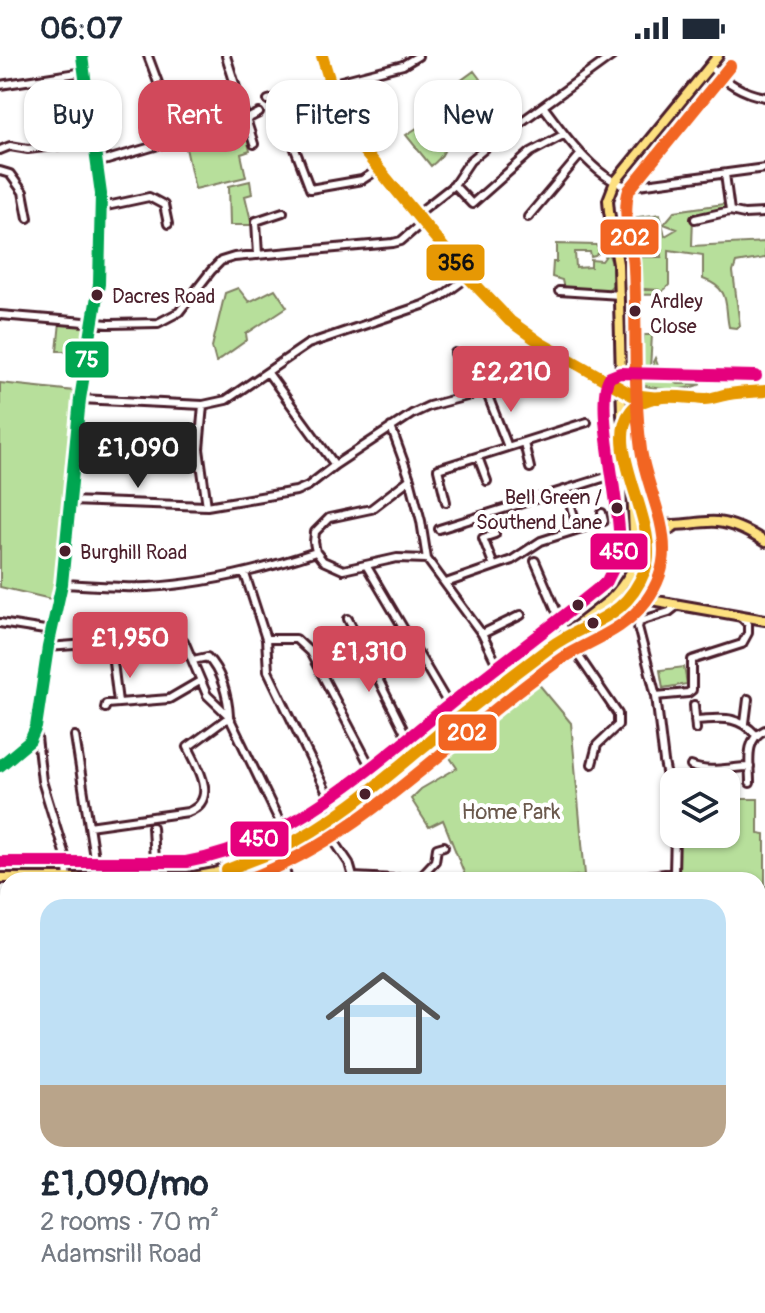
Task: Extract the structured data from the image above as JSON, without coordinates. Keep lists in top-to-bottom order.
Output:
{
  "parks": ["Home Park"],
  "places": [
    "Dacres Road",
    "Ardley Close",
    "Bell Green / Southend Lane",
    "Burghill Road"
  ],
  "lines": [
    "transit line 356",
    "transit line 75",
    "transit line 202",
    "transit line 450"
  ],
  "page": {
    "status": "06:07",
    "chip": [
      "Buy",
      "Rent",
      "Filters",
      "New"
    ],
    "price": [
      "£2,210",
      "£1,090",
      "£1,950",
      "£1,310"
    ],
    "list": [
      {
        "name": "£1,090/mo",
        "note": "2 rooms · 70 m² · Adamsrill Road"
      }
    ]
  }
}
